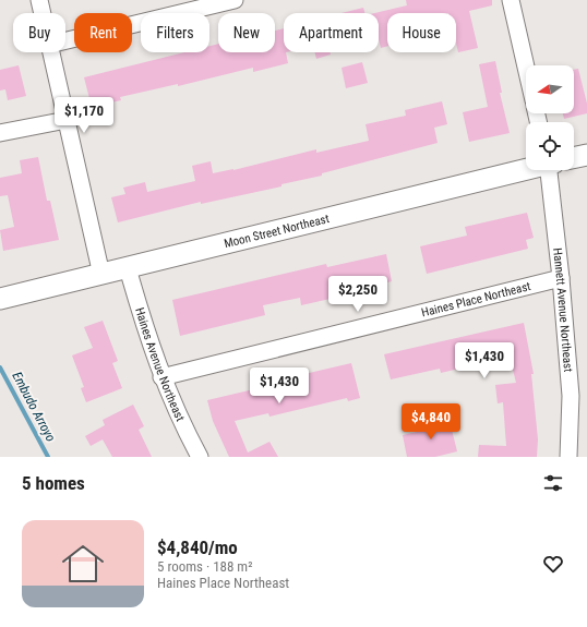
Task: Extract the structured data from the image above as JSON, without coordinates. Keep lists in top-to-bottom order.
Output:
{
  "streets": {
    "street": [
      "Moon Street Northeast",
      "Haines Place Northeast",
      "Hannett Avenue Northeast",
      "Haines Avenue Northeast"
    ]
  },
  "crossings": [
    ["Moon Street Northeast", "Haines Avenue Northeast"],
    ["Haines Place Northeast", "Hannett Avenue Northeast"],
    ["Haines Place Northeast", "Haines Avenue Northeast"]
  ],
  "water": ["Embudo Arroyo"],
  "north": "left",
  "page": {
    "chip": [
      "Buy",
      "Rent",
      "Filters",
      "New",
      "Apartment",
      "House"
    ],
    "price": [
      "$1,170",
      "$2,250",
      "$1,430",
      "$1,430",
      "$4,840"
    ],
    "heading": "5 homes",
    "list": [
      {
        "name": "$4,840/mo",
        "note": "5 rooms · 188 m² · Haines Place Northeast"
      }
    ]
  }
}
